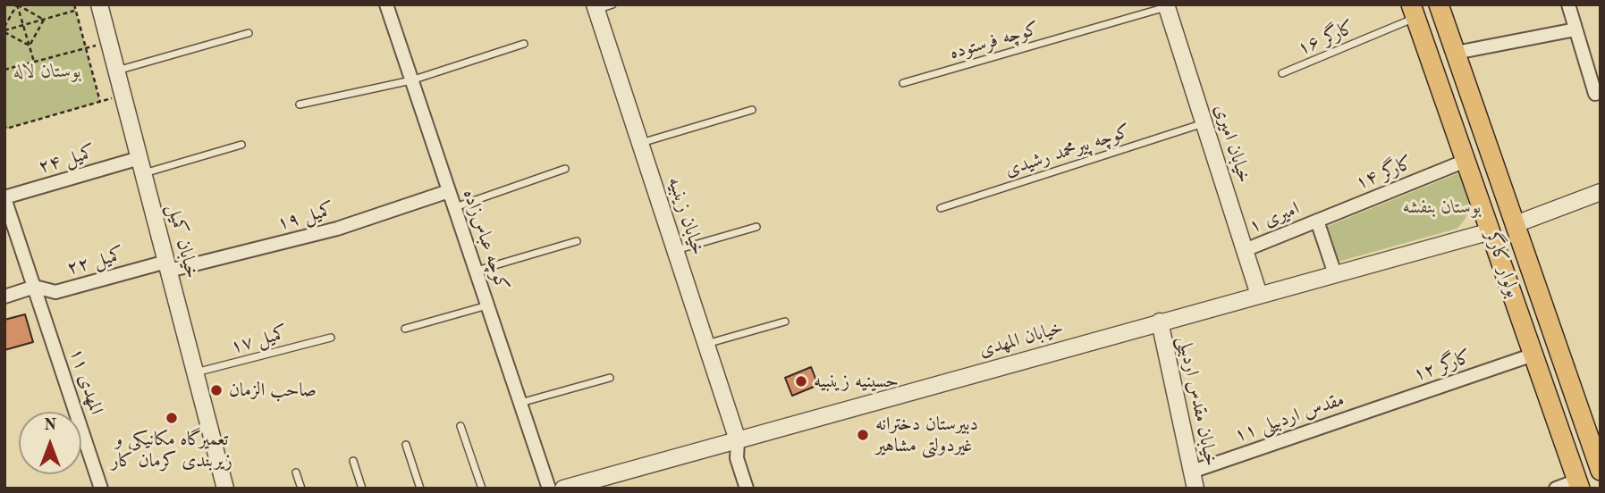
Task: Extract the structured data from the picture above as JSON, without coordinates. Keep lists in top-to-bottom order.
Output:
{
  "streets": {
    "main road": ["بولوار کارگر"],
    "street": [
      "خیابان امیری",
      "کمیل ۲۴",
      "کارگر ۱۴",
      "خیابان زینبیه",
      "کمیل ۱۹",
      "امیری ۱",
      "کوچه عباس‌زاده",
      "خیابان کمیل",
      "کمیل ۲۲",
      "خیابان المهدی",
      "کارگر ۱۲",
      "المهدی ۱۱",
      "خیابان مقدس اردبیلی",
      "مقدس اردبیلی ۱۱"
    ],
    "lane": [
      "کارگر ۱۶",
      "کوچه فرستوده",
      "کوچه پیرمحمد رشیدی",
      "کمیل ۱۷"
    ]
  },
  "crossings": [
    ["کارگر ۱۶", "بولوار کارگر"],
    ["کوچه فرستوده", "خیابان امیری"],
    ["خیابان امیری", "کوچه پیرمحمد رشیدی"],
    ["خیابان امیری", "امیری ۱"],
    ["خیابان امیری", "خیابان المهدی"],
    ["کمیل ۲۴", "خیابان کمیل"],
    ["کمیل ۲۴", "المهدی ۱۱"],
    ["کارگر ۱۴", "امیری ۱"],
    ["کارگر ۱۴", "بولوار کارگر"],
    ["خیابان زینبیه", "خیابان المهدی"],
    ["کمیل ۱۹", "کوچه عباس‌زاده"],
    ["کمیل ۱۹", "خیابان کمیل"],
    ["کمیل ۱۹", "کمیل ۲۲"],
    ["خیابان کمیل", "کمیل ۲۲"],
    ["خیابان کمیل", "کمیل ۱۷"],
    ["کمیل ۲۲", "المهدی ۱۱"],
    ["بولوار کارگر", "خیابان المهدی"],
    ["بولوار کارگر", "کارگر ۱۲"],
    ["خیابان المهدی", "خیابان مقدس اردبیلی"],
    ["کارگر ۱۲", "مقدس اردبیلی ۱۱"],
    ["خیابان مقدس اردبیلی", "مقدس اردبیلی ۱۱"]
  ],
  "parks": ["بوستان لاله", "بوستان بنفشه"],
  "places": [
    "حسینیه زینبیه",
    "صاحب الزمان",
    "تعمیرگاه مکانیکی و زیربندی کرمان کار",
    "دبیرستان دخترانه غیردولتی مشاهیر"
  ],
  "north": "top"
}
